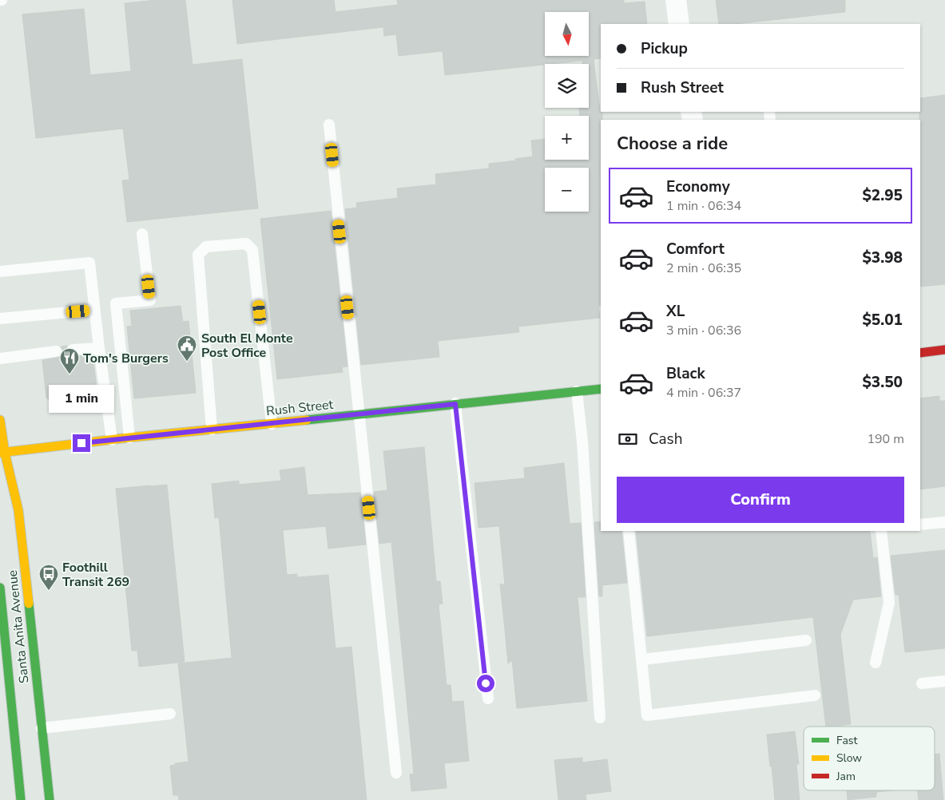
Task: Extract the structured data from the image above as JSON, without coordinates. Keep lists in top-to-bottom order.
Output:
{
  "streets": {
    "street": ["Rush Street", "Santa Anita Avenue"]
  },
  "crossings": [
    ["Rush Street", "Santa Anita Avenue"]
  ],
  "places": {
    "public building": ["South El Monte Post Office"],
    "restaurant": ["Tom's Burgers"],
    "bus stop": ["Foothill Transit 269"]
  },
  "legend": ["Fast", "Slow", "Jam"],
  "north": "bottom",
  "page": {
    "map_buttons": ["+", "−"],
    "banner": ["Pickup", "Rush Street"],
    "heading": "Choose a ride",
    "list": [
      {
        "name": "Economy",
        "note": "1 min · 06:34",
        "value": "$2.95"
      },
      {
        "name": "Comfort",
        "note": "2 min · 06:35",
        "value": "$3.98"
      },
      {
        "name": "XL",
        "note": "3 min · 06:36",
        "value": "$5.01"
      },
      {
        "name": "Black",
        "note": "4 min · 06:37",
        "value": "$3.50"
      }
    ],
    "bubble": "1 min",
    "pay": ["Cash", "190 m"],
    "buttons": "Confirm"
  }
}
